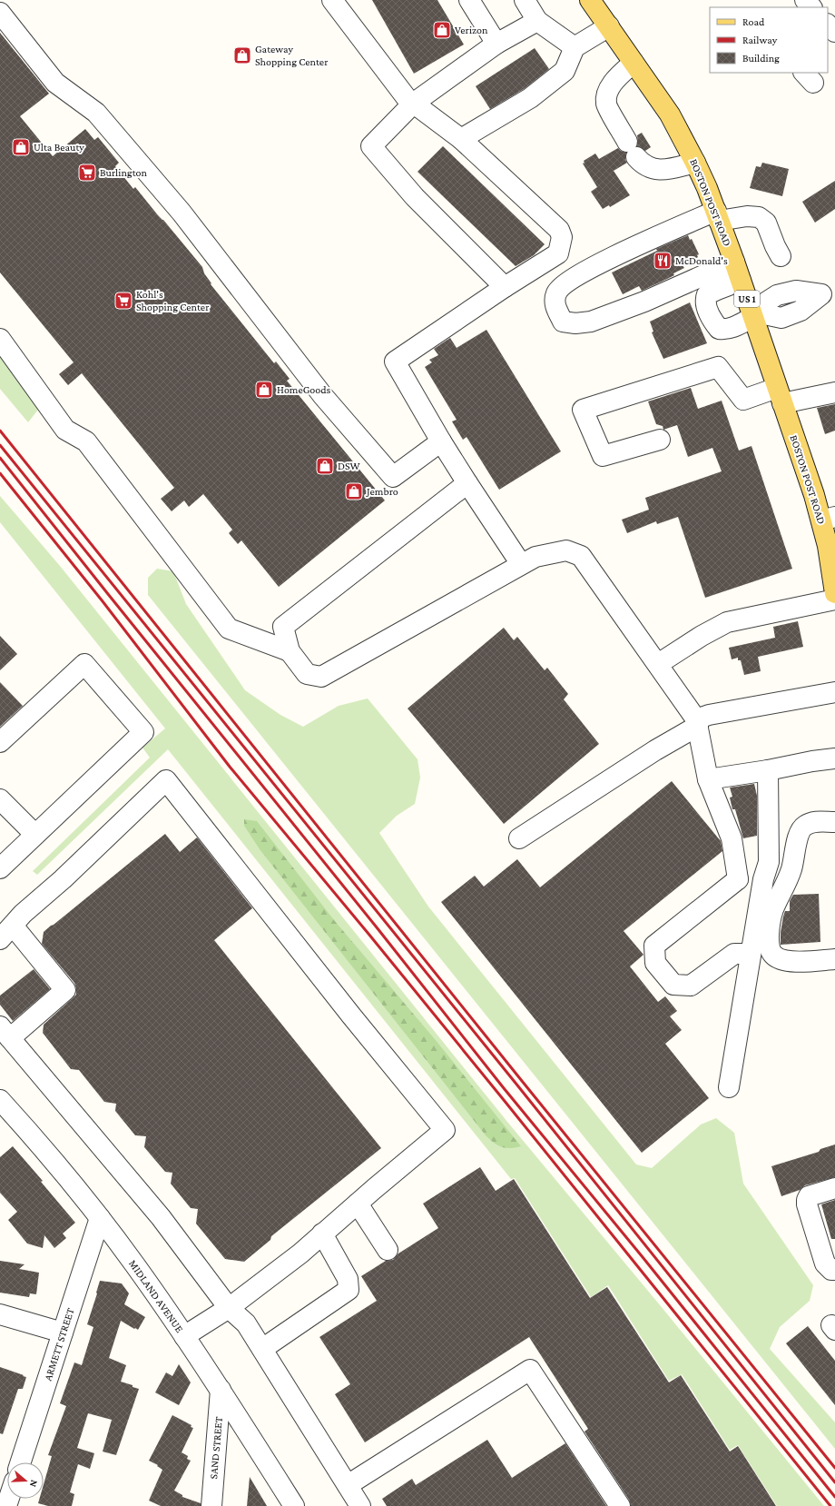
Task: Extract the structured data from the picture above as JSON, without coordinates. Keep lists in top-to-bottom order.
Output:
{
  "streets": {
    "main road": ["BOSTON POST ROAD", "US 1"],
    "street": ["MIDLAND AVENUE", "ARMETT STREET", "SAND STREET"]
  },
  "crossings": [
    ["MIDLAND AVENUE", "ARMETT STREET"],
    ["MIDLAND AVENUE", "SAND STREET"]
  ],
  "places": {
    "shop": [
      "Verizon",
      "Gateway Shopping Center",
      "Ulta Beauty",
      "HomeGoods",
      "DSW",
      "Jembro"
    ],
    "supermarket": ["Burlington", "Kohl's Shopping Center"],
    "restaurant": ["McDonald's"]
  },
  "legend": ["Road", "Railway", "Building"],
  "north": "right"
}
